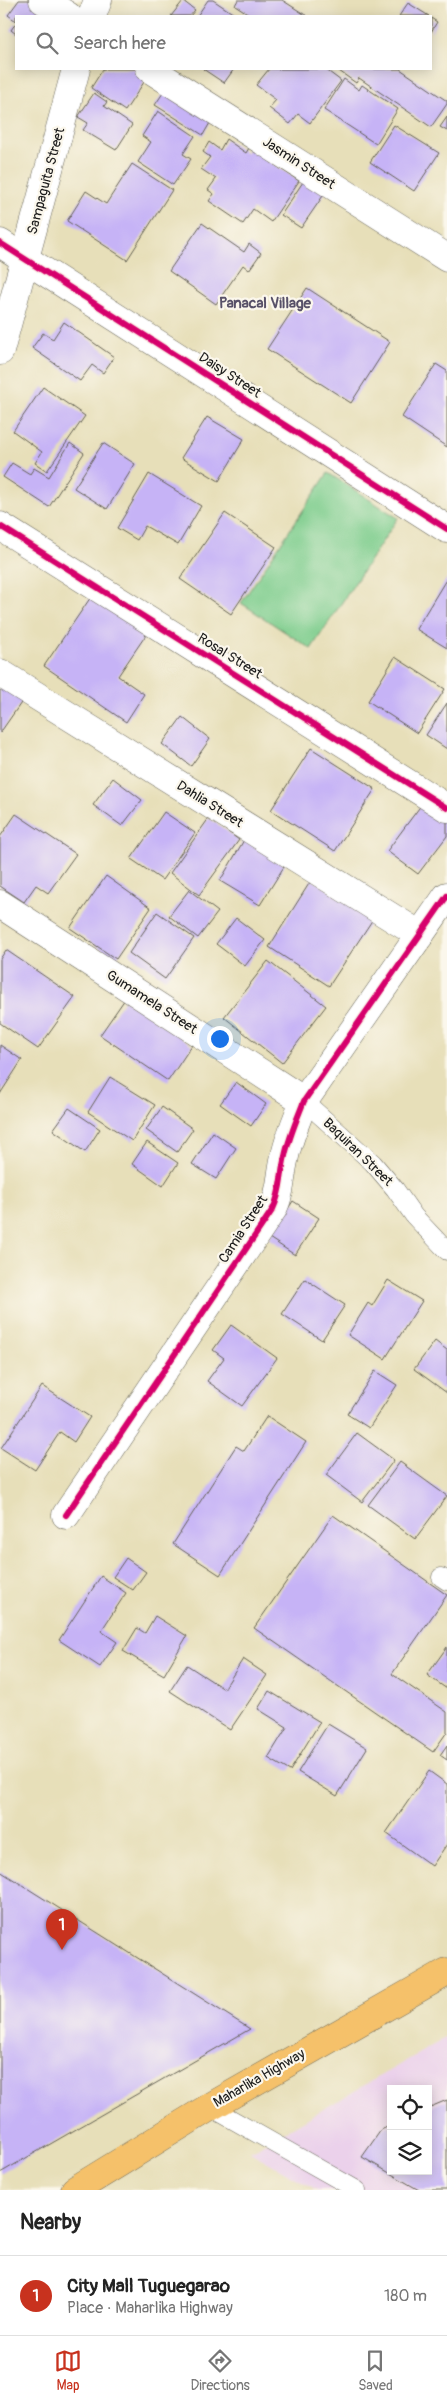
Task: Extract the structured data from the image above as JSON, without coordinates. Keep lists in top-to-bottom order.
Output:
{
  "streets": {
    "highway": ["Maharlika Highway"],
    "street": [
      "Jasmin Street",
      "Sampaguita Street",
      "Daisy Street",
      "Rosal Street",
      "Dahlia Street",
      "Gumamela Street",
      "Camia Street"
    ],
    "lane": ["Baquiran Street"]
  },
  "crossings": [
    ["Sampaguita Street", "Daisy Street"],
    ["Dahlia Street", "Camia Street"],
    ["Gumamela Street", "Baquiran Street"],
    ["Gumamela Street", "Camia Street"],
    ["Baquiran Street", "Camia Street"]
  ],
  "districts": ["Panacal Village"],
  "page": {
    "search": "Search here",
    "pins": "1",
    "heading": "Nearby",
    "list": [
      {
        "mark": "1",
        "name": "City Mall Tuguegarao",
        "note": "Place · Maharlika Highway",
        "value": "180 m"
      }
    ],
    "nav": ["Map", "Directions", "Saved"]
  }
}
